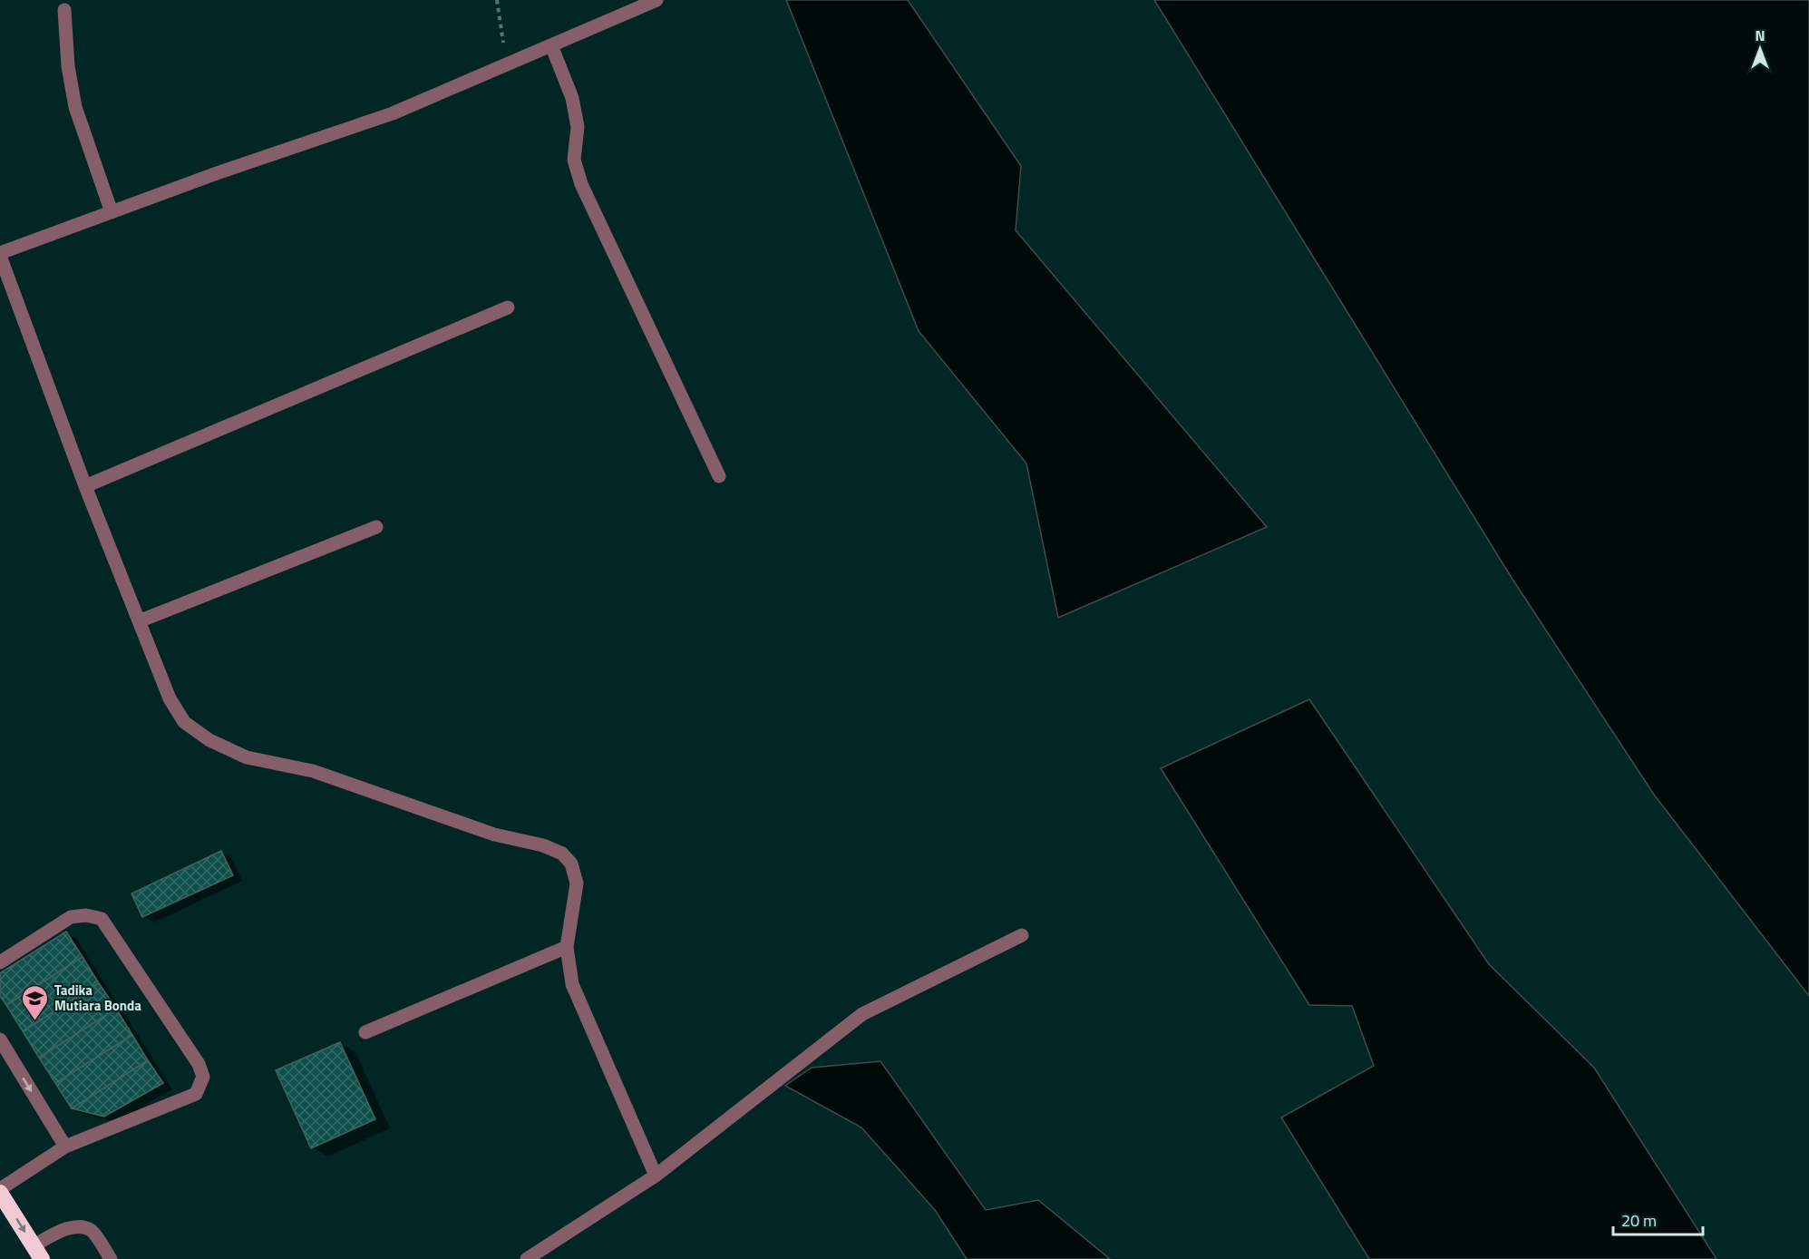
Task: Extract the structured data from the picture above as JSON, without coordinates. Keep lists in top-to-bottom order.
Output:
{
  "places": {
    "school or university": ["Tadika Mutiara Bonda"]
  },
  "scale_bar": "20 m",
  "north": "top"
}
